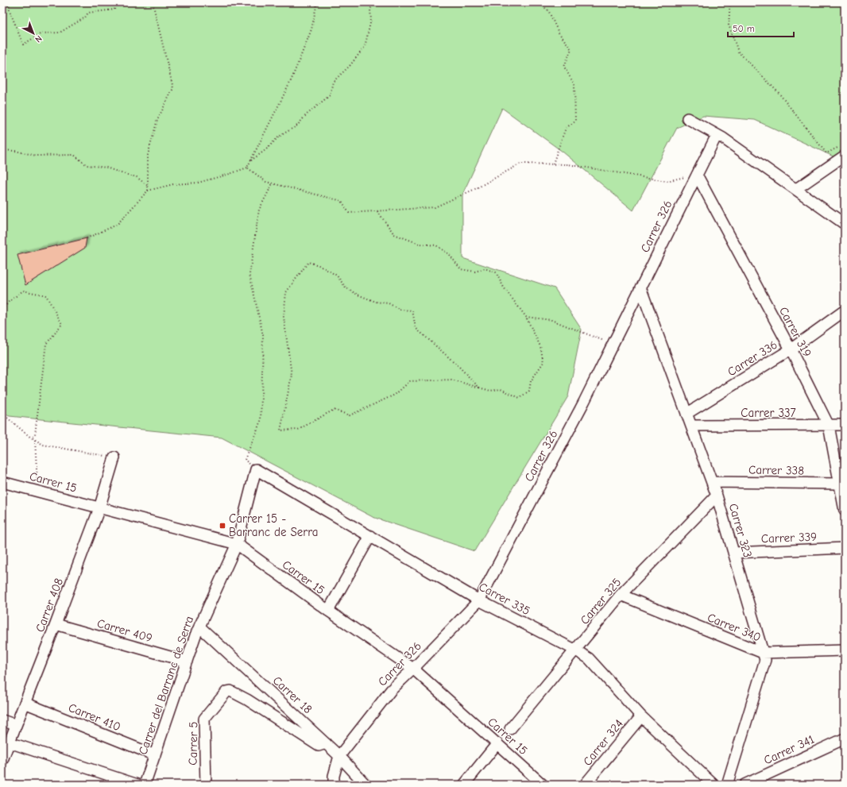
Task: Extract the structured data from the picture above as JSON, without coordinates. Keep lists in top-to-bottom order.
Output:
{
  "streets": {
    "street": [
      "Carrer 326",
      "Carrer 319",
      "Carrer 336",
      "Carrer 337",
      "Carrer 338",
      "Carrer 15",
      "Carrer 323",
      "Carrer 339",
      "Carrer 335",
      "Carrer 325",
      "Carrer 408",
      "Carrer 340",
      "Carrer 409",
      "Carrer del Barranc de Serra",
      "Carrer 18",
      "Carrer 410",
      "Carrer 324",
      "Carrer 5",
      "Carrer 341"
    ]
  },
  "crossings": [
    ["Carrer 326", "Carrer 319"],
    ["Carrer 326", "Carrer 15"],
    ["Carrer 326", "Carrer 323"],
    ["Carrer 326", "Carrer 335"],
    ["Carrer 326", "Carrer 18"],
    ["Carrer 319", "Carrer 336"],
    ["Carrer 319", "Carrer 337"],
    ["Carrer 319", "Carrer 338"],
    ["Carrer 336", "Carrer 323"],
    ["Carrer 337", "Carrer 323"],
    ["Carrer 338", "Carrer 323"],
    ["Carrer 15", "Carrer 408"],
    ["Carrer 15", "Carrer del Barranc de Serra"],
    ["Carrer 323", "Carrer 339"],
    ["Carrer 323", "Carrer 325"],
    ["Carrer 323", "Carrer 340"],
    ["Carrer 335", "Carrer 325"],
    ["Carrer 335", "Carrer del Barranc de Serra"],
    ["Carrer 335", "Carrer 324"],
    ["Carrer 325", "Carrer 340"],
    ["Carrer 408", "Carrer 409"],
    ["Carrer 408", "Carrer 410"],
    ["Carrer 409", "Carrer del Barranc de Serra"],
    ["Carrer del Barranc de Serra", "Carrer 18"],
    ["Carrer del Barranc de Serra", "Carrer 410"],
    ["Carrer 18", "Carrer 5"]
  ],
  "places": {
    "transit": ["Carrer 15 - Barranc de Serra"]
  },
  "scale_bar": "50 m",
  "north": "bottom right"
}
